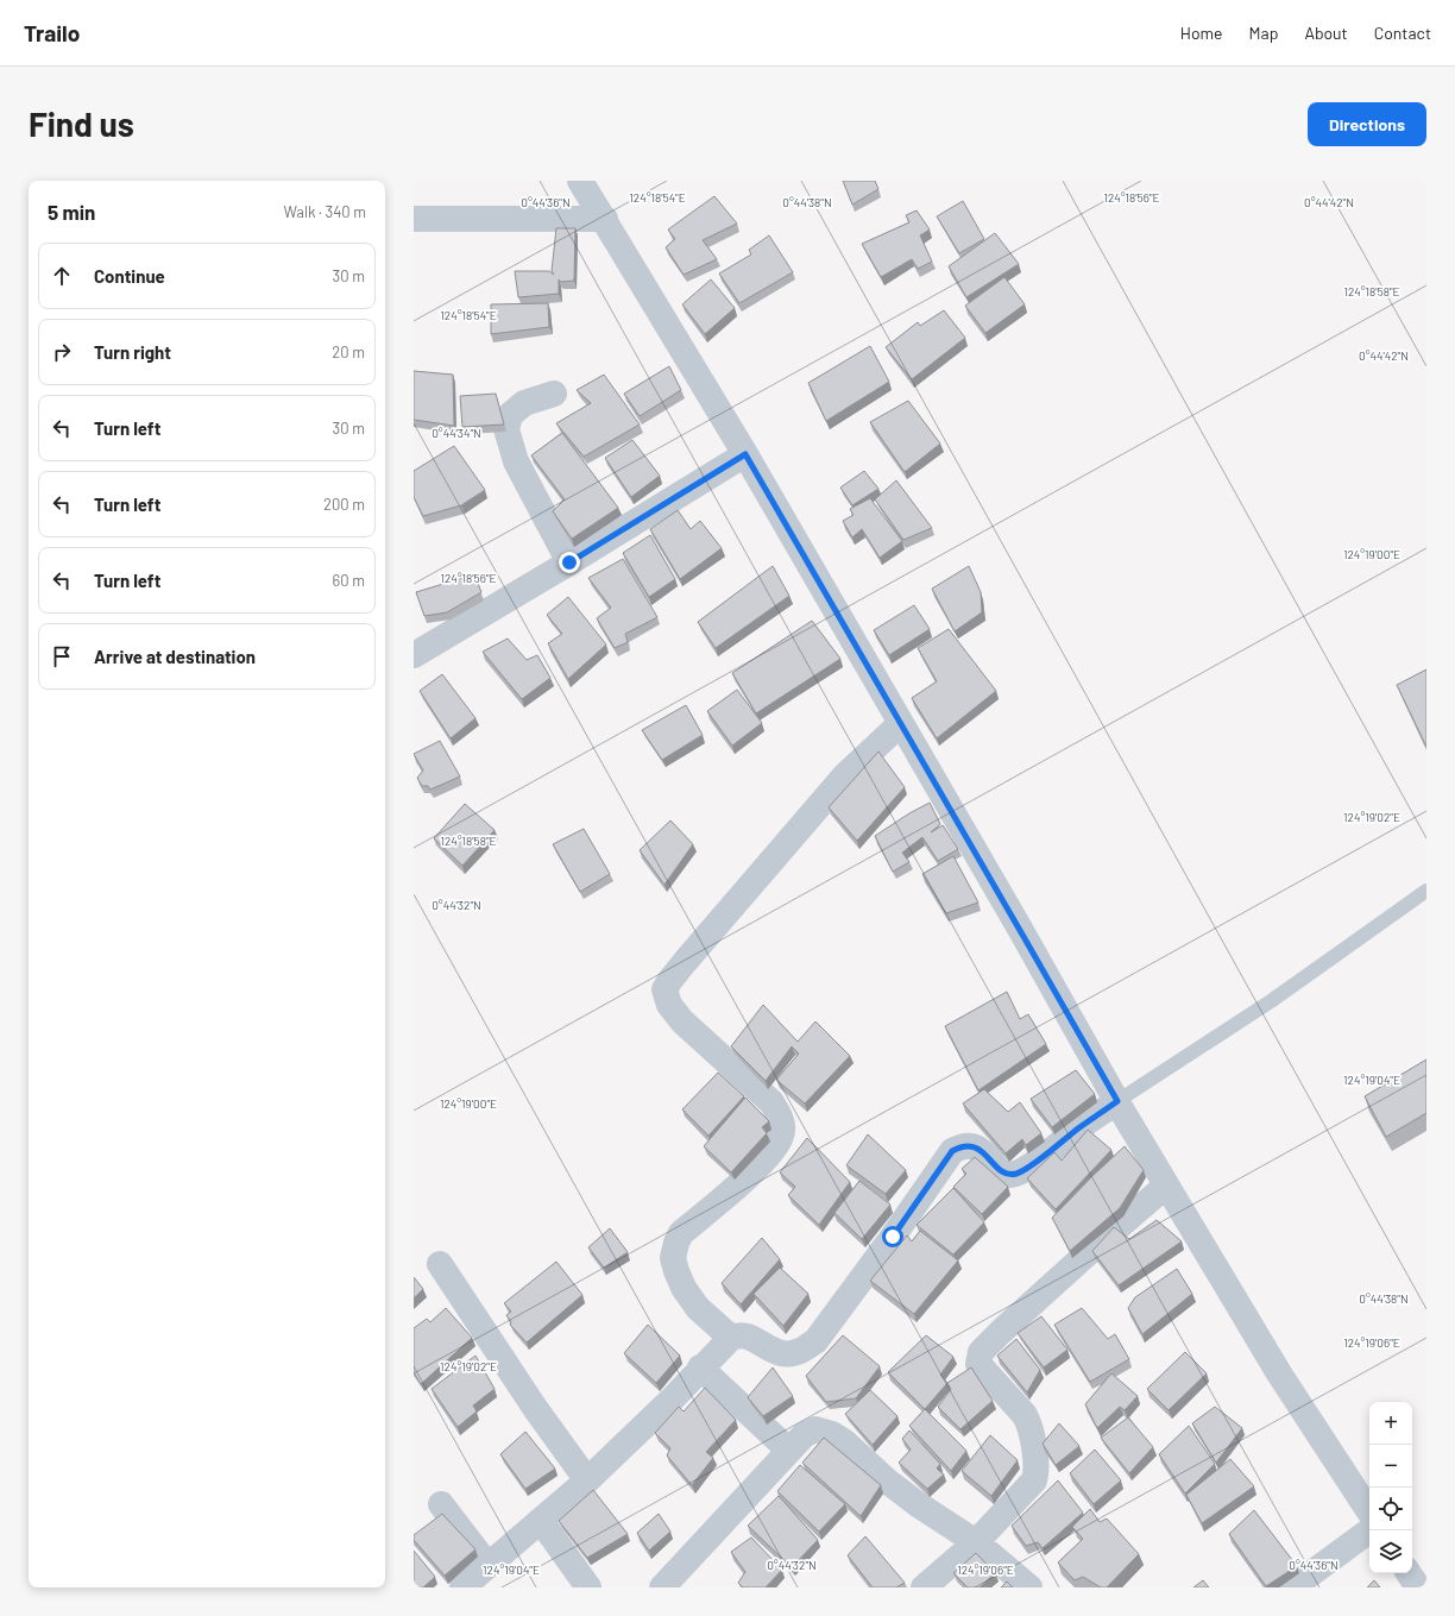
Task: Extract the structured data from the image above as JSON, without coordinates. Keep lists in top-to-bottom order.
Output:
{
  "page": {
    "header": "Trailo",
    "nav": [
      "Home",
      "Map",
      "About",
      "Contact"
    ],
    "buttons": "Directions",
    "title": "Find us",
    "heading": ["5 min", "Walk · 340 m"],
    "list": [
      ["Continue", "30 m"],
      ["Turn right", "20 m"],
      ["Turn left", "30 m"],
      ["Turn left", "200 m"],
      ["Turn left", "60 m"],
      "Arrive at destination"
    ],
    "map_buttons": ["+", "−"]
  },
  "coordinates": [
    "124°18'54\"E",
    "124°18'56\"E",
    "0°44'36\"N",
    "0°44'38\"N",
    "0°44'42\"N",
    "124°18'58\"E",
    "0°44'34\"N",
    "124°19'00\"E",
    "124°19'02\"E",
    "0°44'32\"N",
    "124°19'04\"E",
    "124°19'06\"E"
  ]
}
